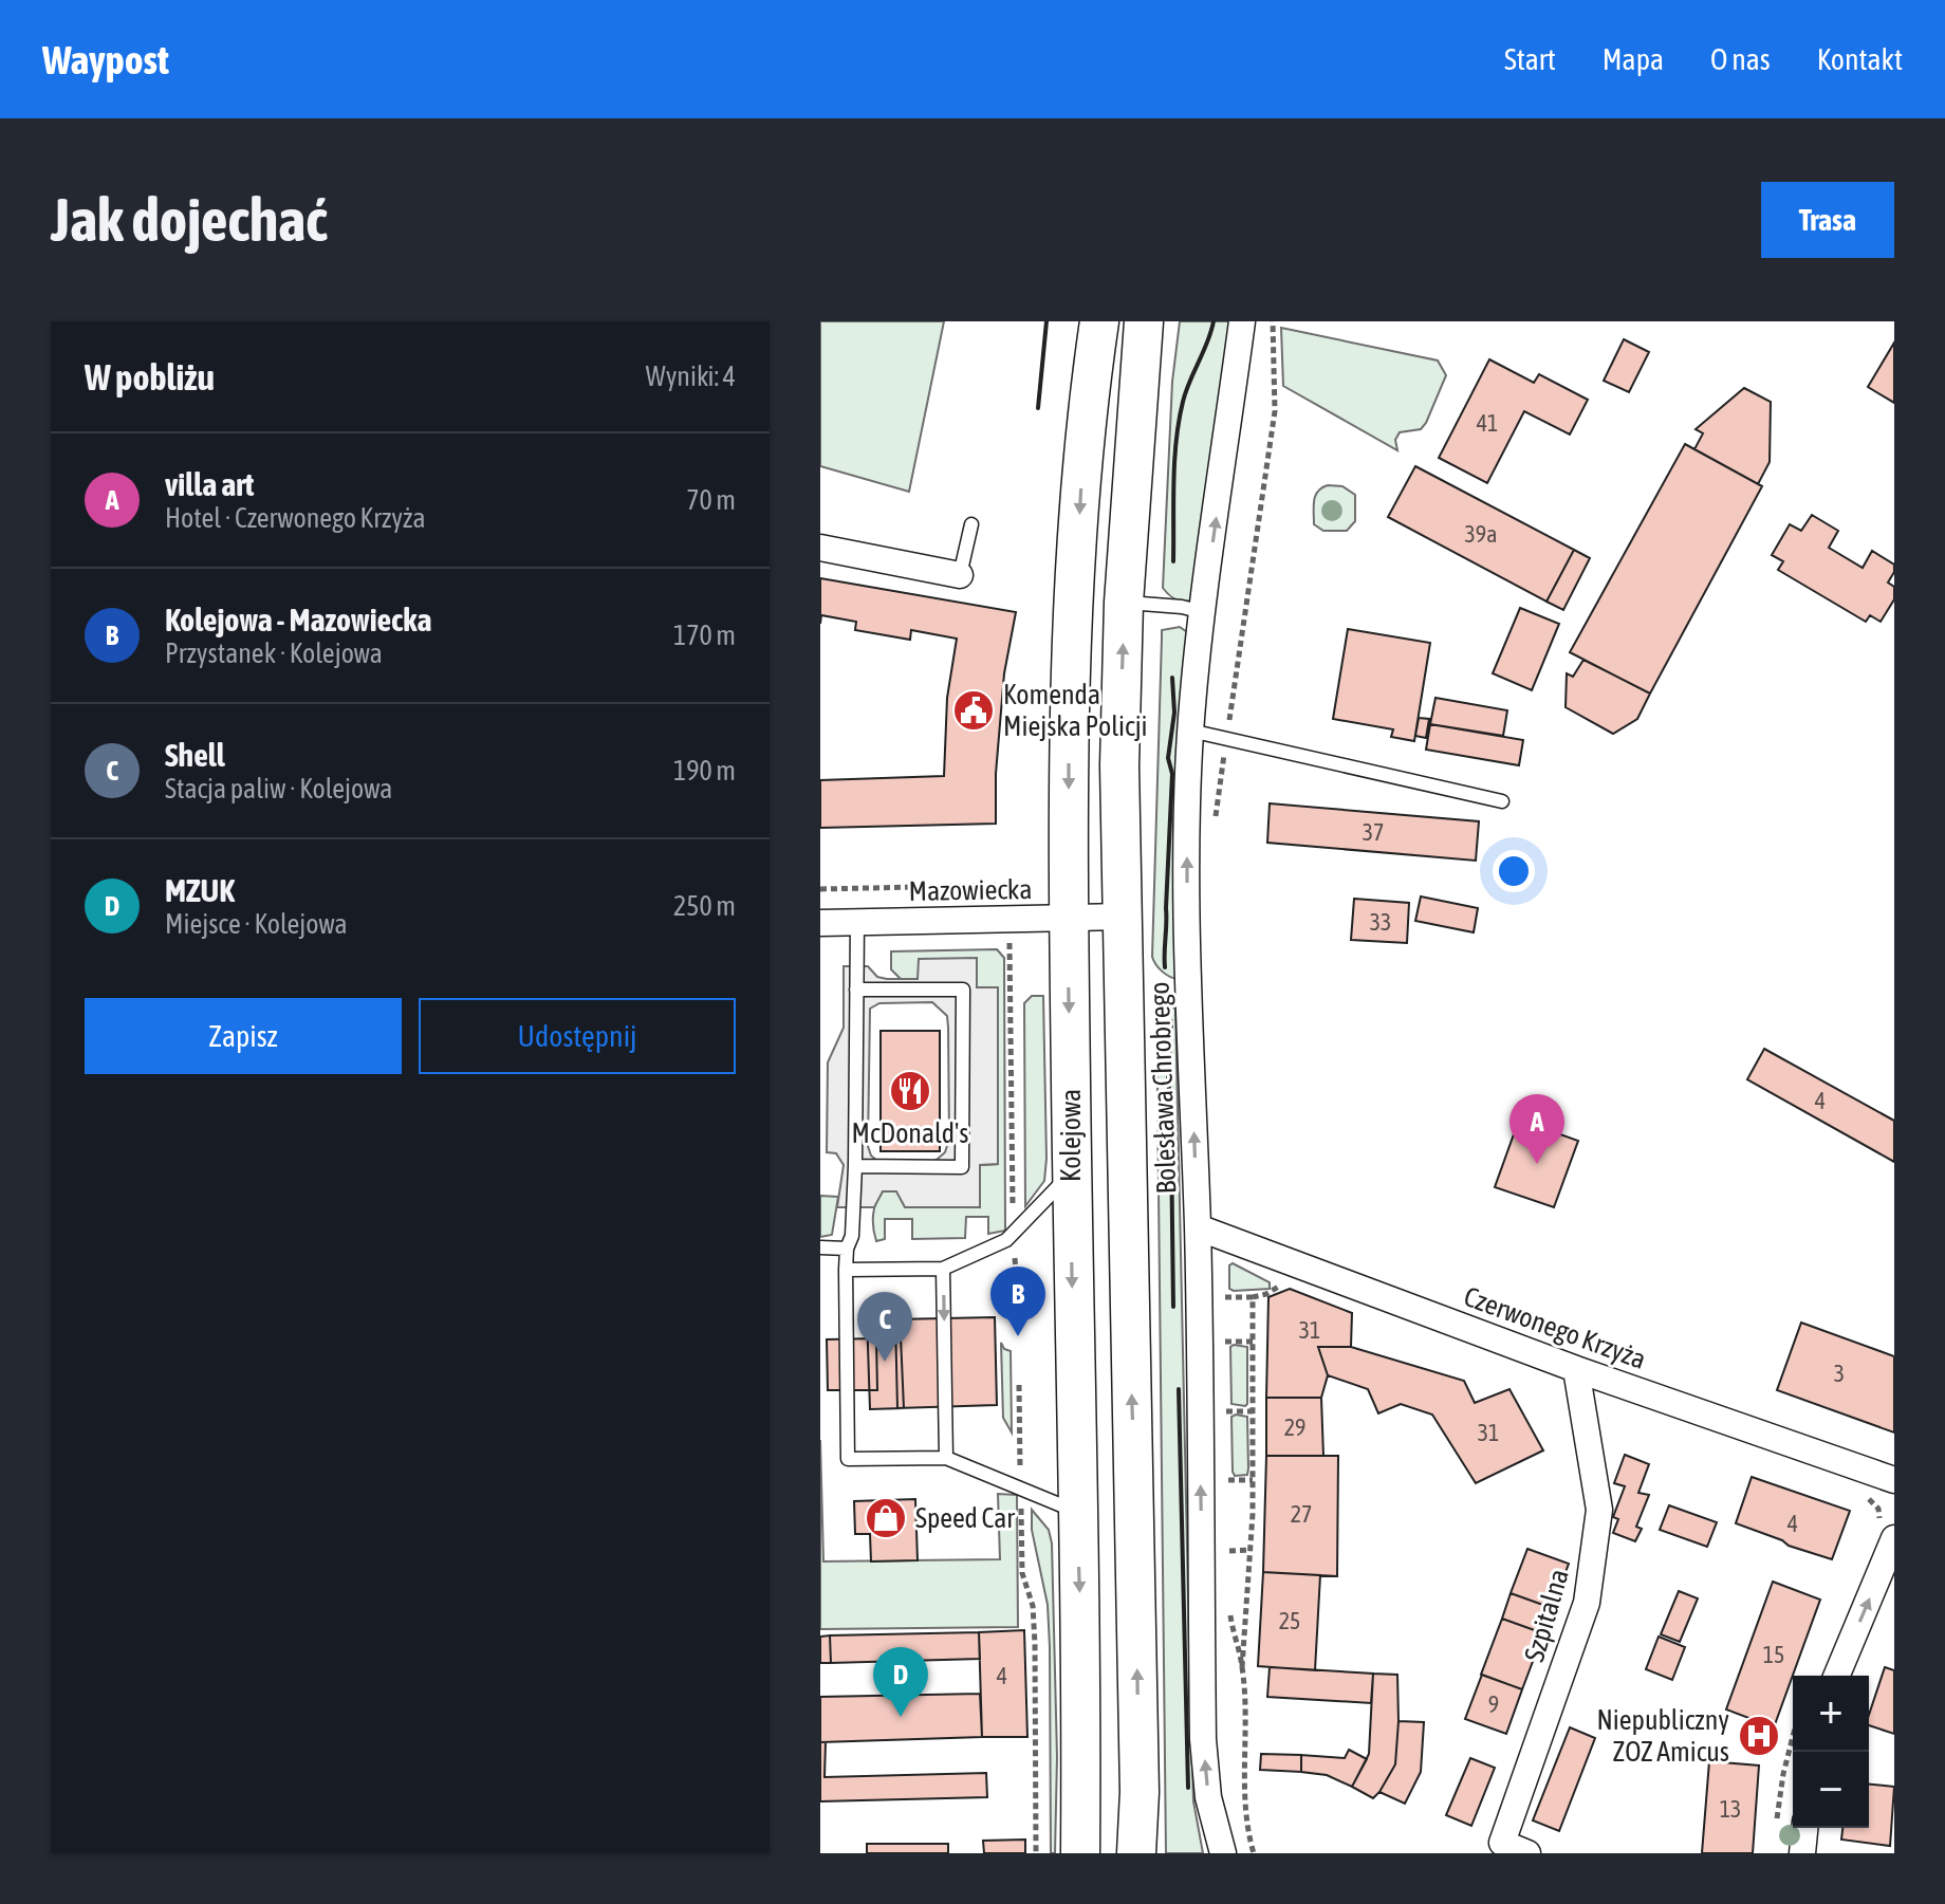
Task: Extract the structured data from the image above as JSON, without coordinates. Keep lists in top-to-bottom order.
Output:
{
  "streets": {
    "main road": ["Kolejowa"],
    "street": [
      "Mazowiecka",
      "Bolesława Chrobrego",
      "Czerwonego Krzyża",
      "Szpitalna"
    ]
  },
  "crossings": [
    ["Mazowiecka", "Kolejowa"],
    ["Bolesława Chrobrego", "Czerwonego Krzyża"],
    ["Czerwonego Krzyża", "Szpitalna"]
  ],
  "one_way": ["Bolesława Chrobrego"],
  "places": {
    "public building": ["Komenda Miejska Policji"],
    "restaurant": ["McDonald's"],
    "shop": ["Speed Car"],
    "hospital": ["Niepubliczny ZOZ Amicus"]
  },
  "house_numbers": [
    "41",
    "39a",
    "37",
    "33",
    "4",
    "31",
    "3",
    "29",
    "31",
    "27",
    "4",
    "25",
    "15",
    "4",
    "9",
    "13"
  ],
  "page": {
    "header": "Waypost",
    "nav": [
      "Start",
      "Mapa",
      "O nas",
      "Kontakt"
    ],
    "buttons": [
      "Trasa",
      ["Zapisz", "Udostępnij"]
    ],
    "title": "Jak dojechać",
    "heading": ["W pobliżu", "Wyniki: 4"],
    "list": [
      {
        "mark": "A",
        "name": "villa art",
        "note": "Hotel · Czerwonego Krzyża",
        "value": "70 m"
      },
      {
        "mark": "B",
        "name": "Kolejowa - Mazowiecka",
        "note": "Przystanek · Kolejowa",
        "value": "170 m"
      },
      {
        "mark": "C",
        "name": "Shell",
        "note": "Stacja paliw · Kolejowa",
        "value": "190 m"
      },
      {
        "mark": "D",
        "name": "MZUK",
        "note": "Miejsce · Kolejowa",
        "value": "250 m"
      }
    ],
    "pins": [
      "A",
      "B",
      "C",
      "D"
    ],
    "map_buttons": ["+", "−"]
  }
}
